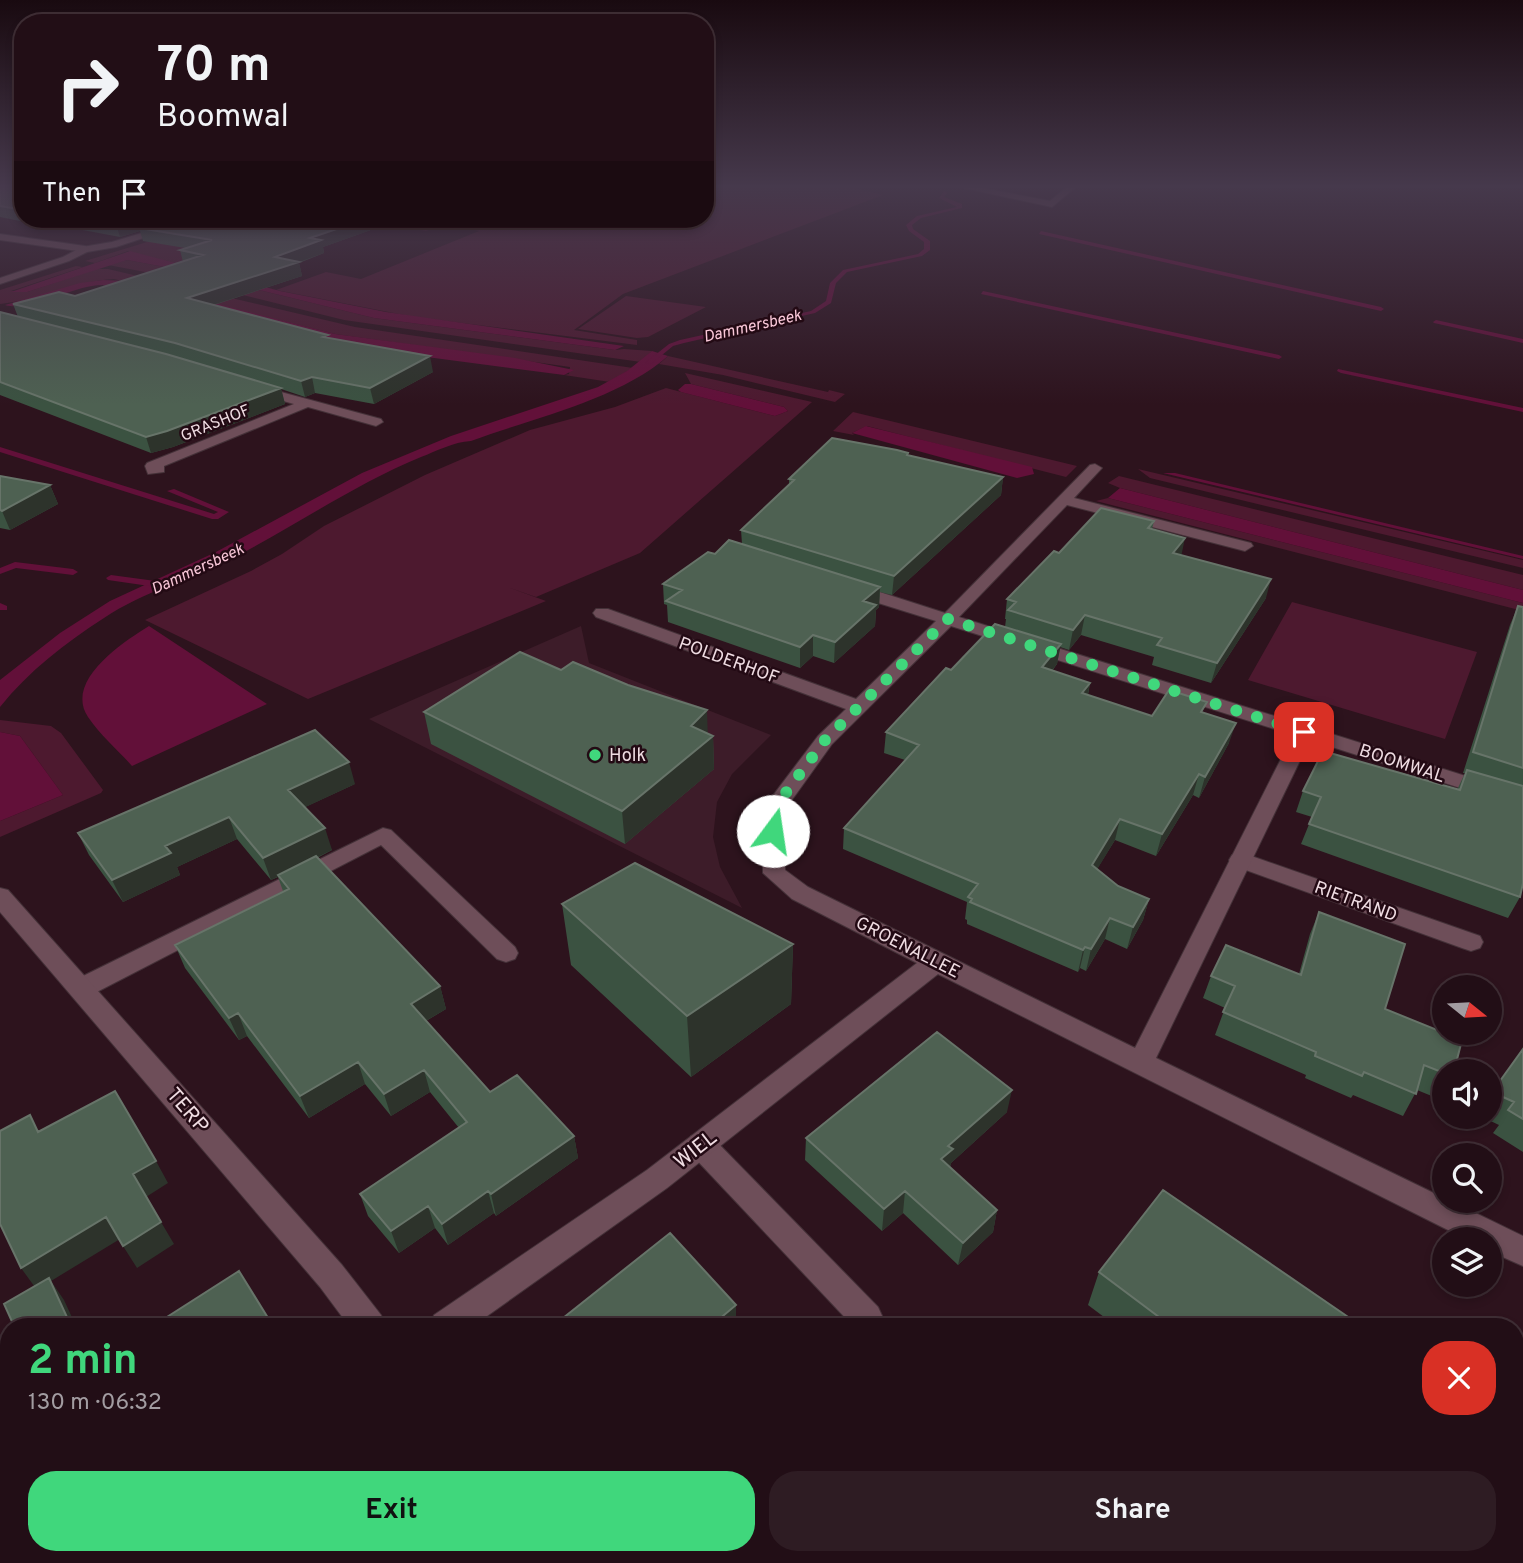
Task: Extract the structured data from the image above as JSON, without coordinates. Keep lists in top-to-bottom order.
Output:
{
  "streets": {
    "street": [
      "GRASHOF",
      "POLDERHOF",
      "BOOMWAL",
      "RIETRAND",
      "GROENALLEE",
      "TERP",
      "WIEL"
    ]
  },
  "crossings": [
    ["POLDERHOF", "GROENALLEE"],
    ["BOOMWAL", "GROENALLEE"],
    ["GROENALLEE", "WIEL"]
  ],
  "water": ["Dammersbeek"],
  "places": ["Holk"],
  "north": "right",
  "page": {
    "turn": ["70 m", "Boomwal"],
    "then": "Then",
    "heading": ["2 min", "130 m · 06:32"],
    "buttons": ["Exit", "Share"]
  }
}
